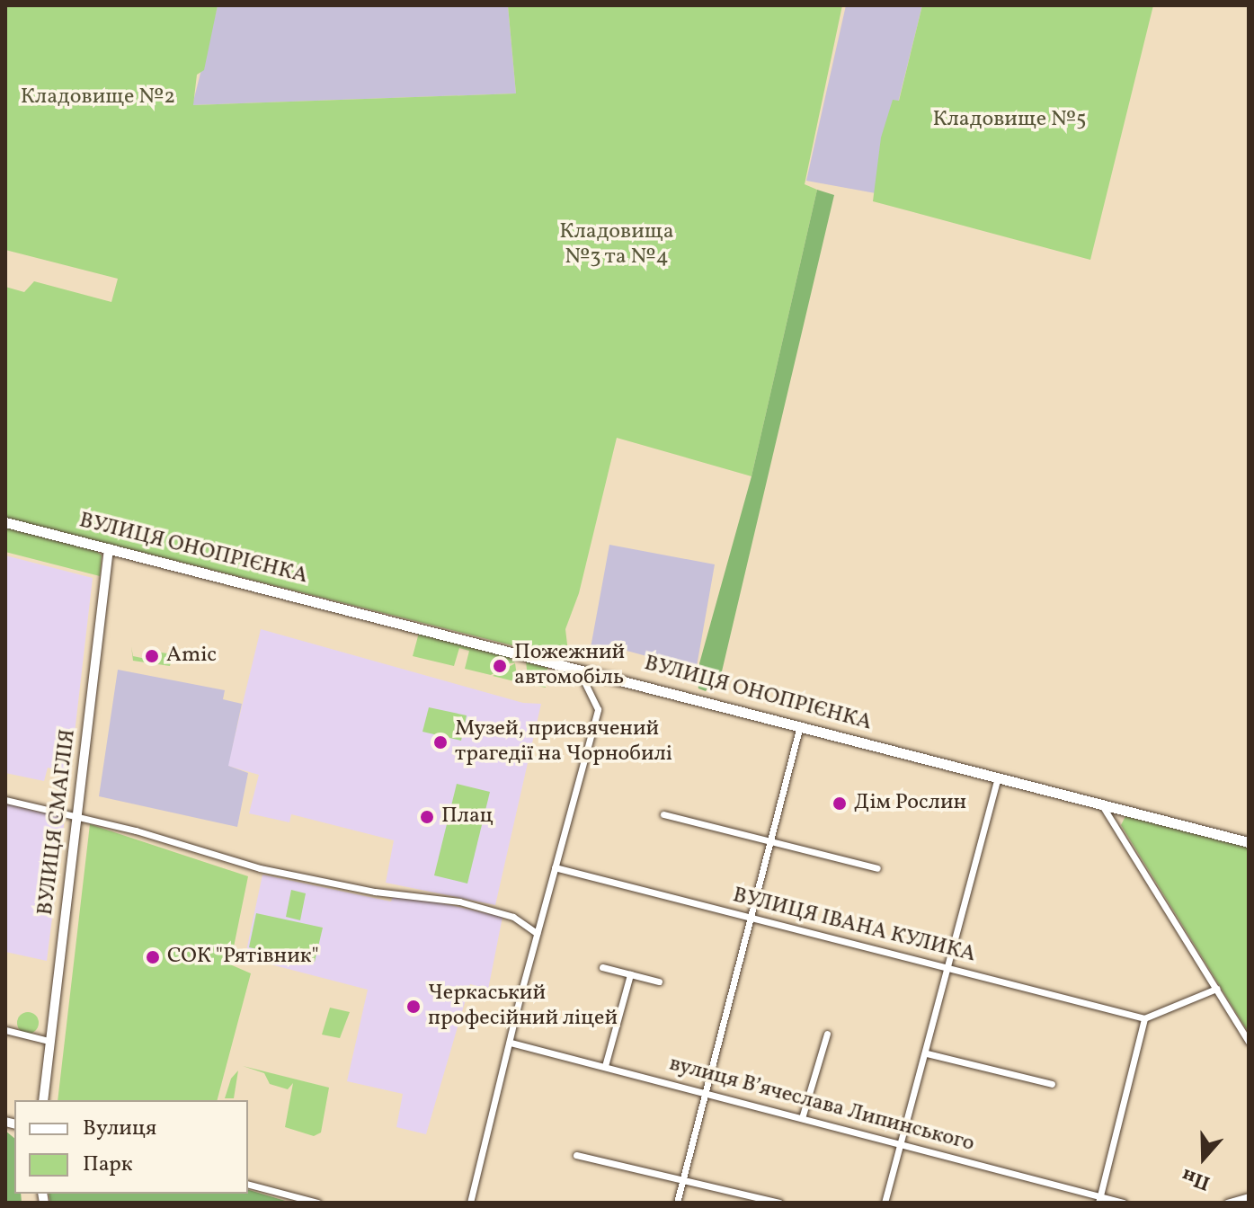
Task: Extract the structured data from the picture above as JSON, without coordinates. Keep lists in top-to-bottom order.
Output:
{
  "streets": {
    "main road": ["ВУЛИЦЯ ОНОПРІЄНКА"],
    "street": ["ВУЛИЦЯ СМАГЛІЯ", "ВУЛИЦЯ ІВАНА КУЛИКА", "вулиця Вʼячеслава Липинського"]
  },
  "crossings": [
    ["ВУЛИЦЯ ОНОПРІЄНКА", "ВУЛИЦЯ СМАГЛІЯ"]
  ],
  "parks": ["Кладовище №2", "Кладовище №5", "Кладовища №3 та №4"],
  "places": [
    "Amic",
    "Пожежний автомобіль",
    "Музей, присвячений трагедії на Чорнобилі",
    "Дім Рослин",
    "Плац",
    "СОК \"Рятівник\"",
    "Черкаський професійний ліцей"
  ],
  "legend": ["Вулиця", "Парк"],
  "north": "bottom"
}
